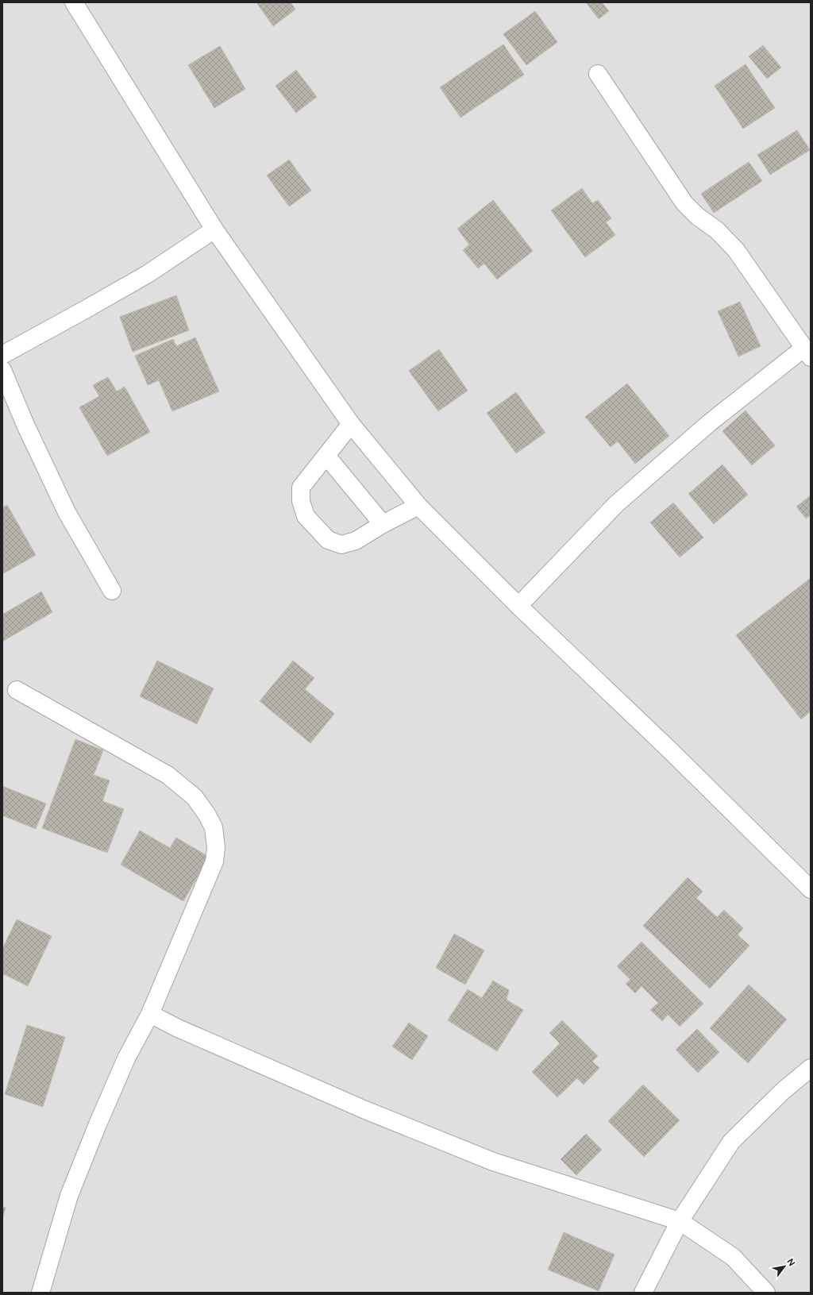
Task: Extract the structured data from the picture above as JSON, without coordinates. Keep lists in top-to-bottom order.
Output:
{
  "north": "top right"
}
